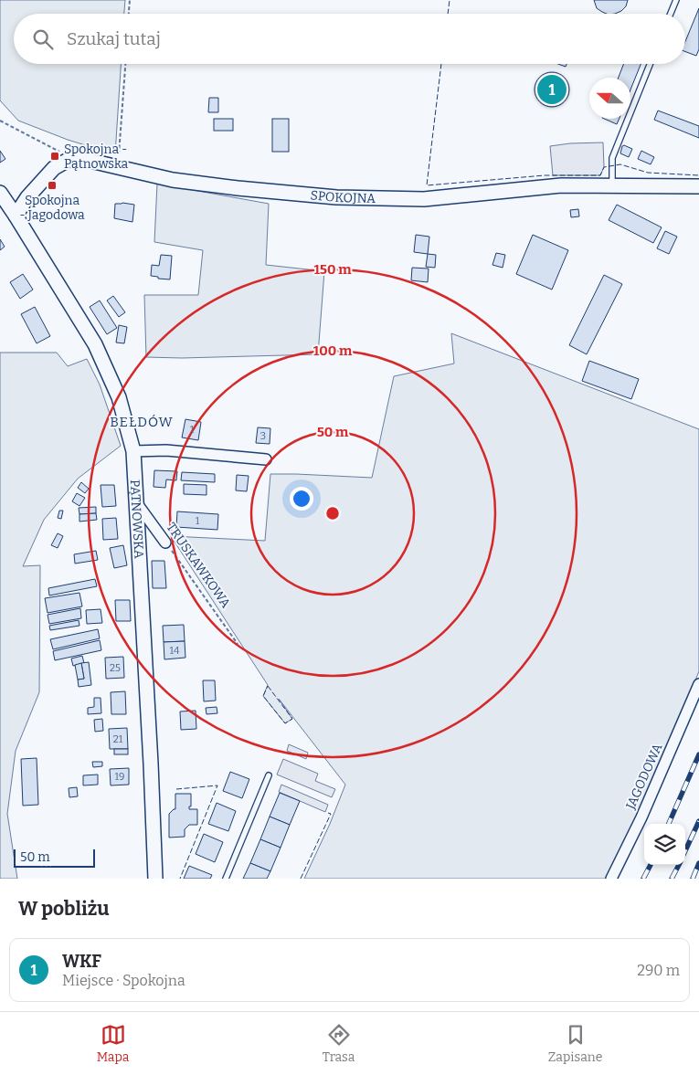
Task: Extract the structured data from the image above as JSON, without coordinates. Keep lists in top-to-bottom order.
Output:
{
  "streets": {
    "street": [
      "SPOKOJNA",
      "PĄTNOWSKA",
      "TRUSKAWKOWA",
      "JAGODOWA"
    ]
  },
  "crossings": [
    ["PĄTNOWSKA", "TRUSKAWKOWA"]
  ],
  "districts": ["BEŁDÓW"],
  "places": {
    "transit": ["Spokojna - Pątnowska", "Spokojna - Jagodowa"]
  },
  "house_numbers": [
    "1",
    "3",
    "1",
    "14",
    "25",
    "21",
    "19"
  ],
  "scale_bar": "50 m",
  "north": "left",
  "page": {
    "search": "Szukaj tutaj",
    "pins": "1",
    "scale": "50 m",
    "heading": "W pobliżu",
    "list": [
      {
        "mark": "1",
        "name": "WKF",
        "note": "Miejsce · Spokojna",
        "value": "290 m"
      }
    ],
    "nav": ["Mapa", "Trasa", "Zapisane"]
  },
  "rings": ["150 m", "100 m", "50 m"]
}
